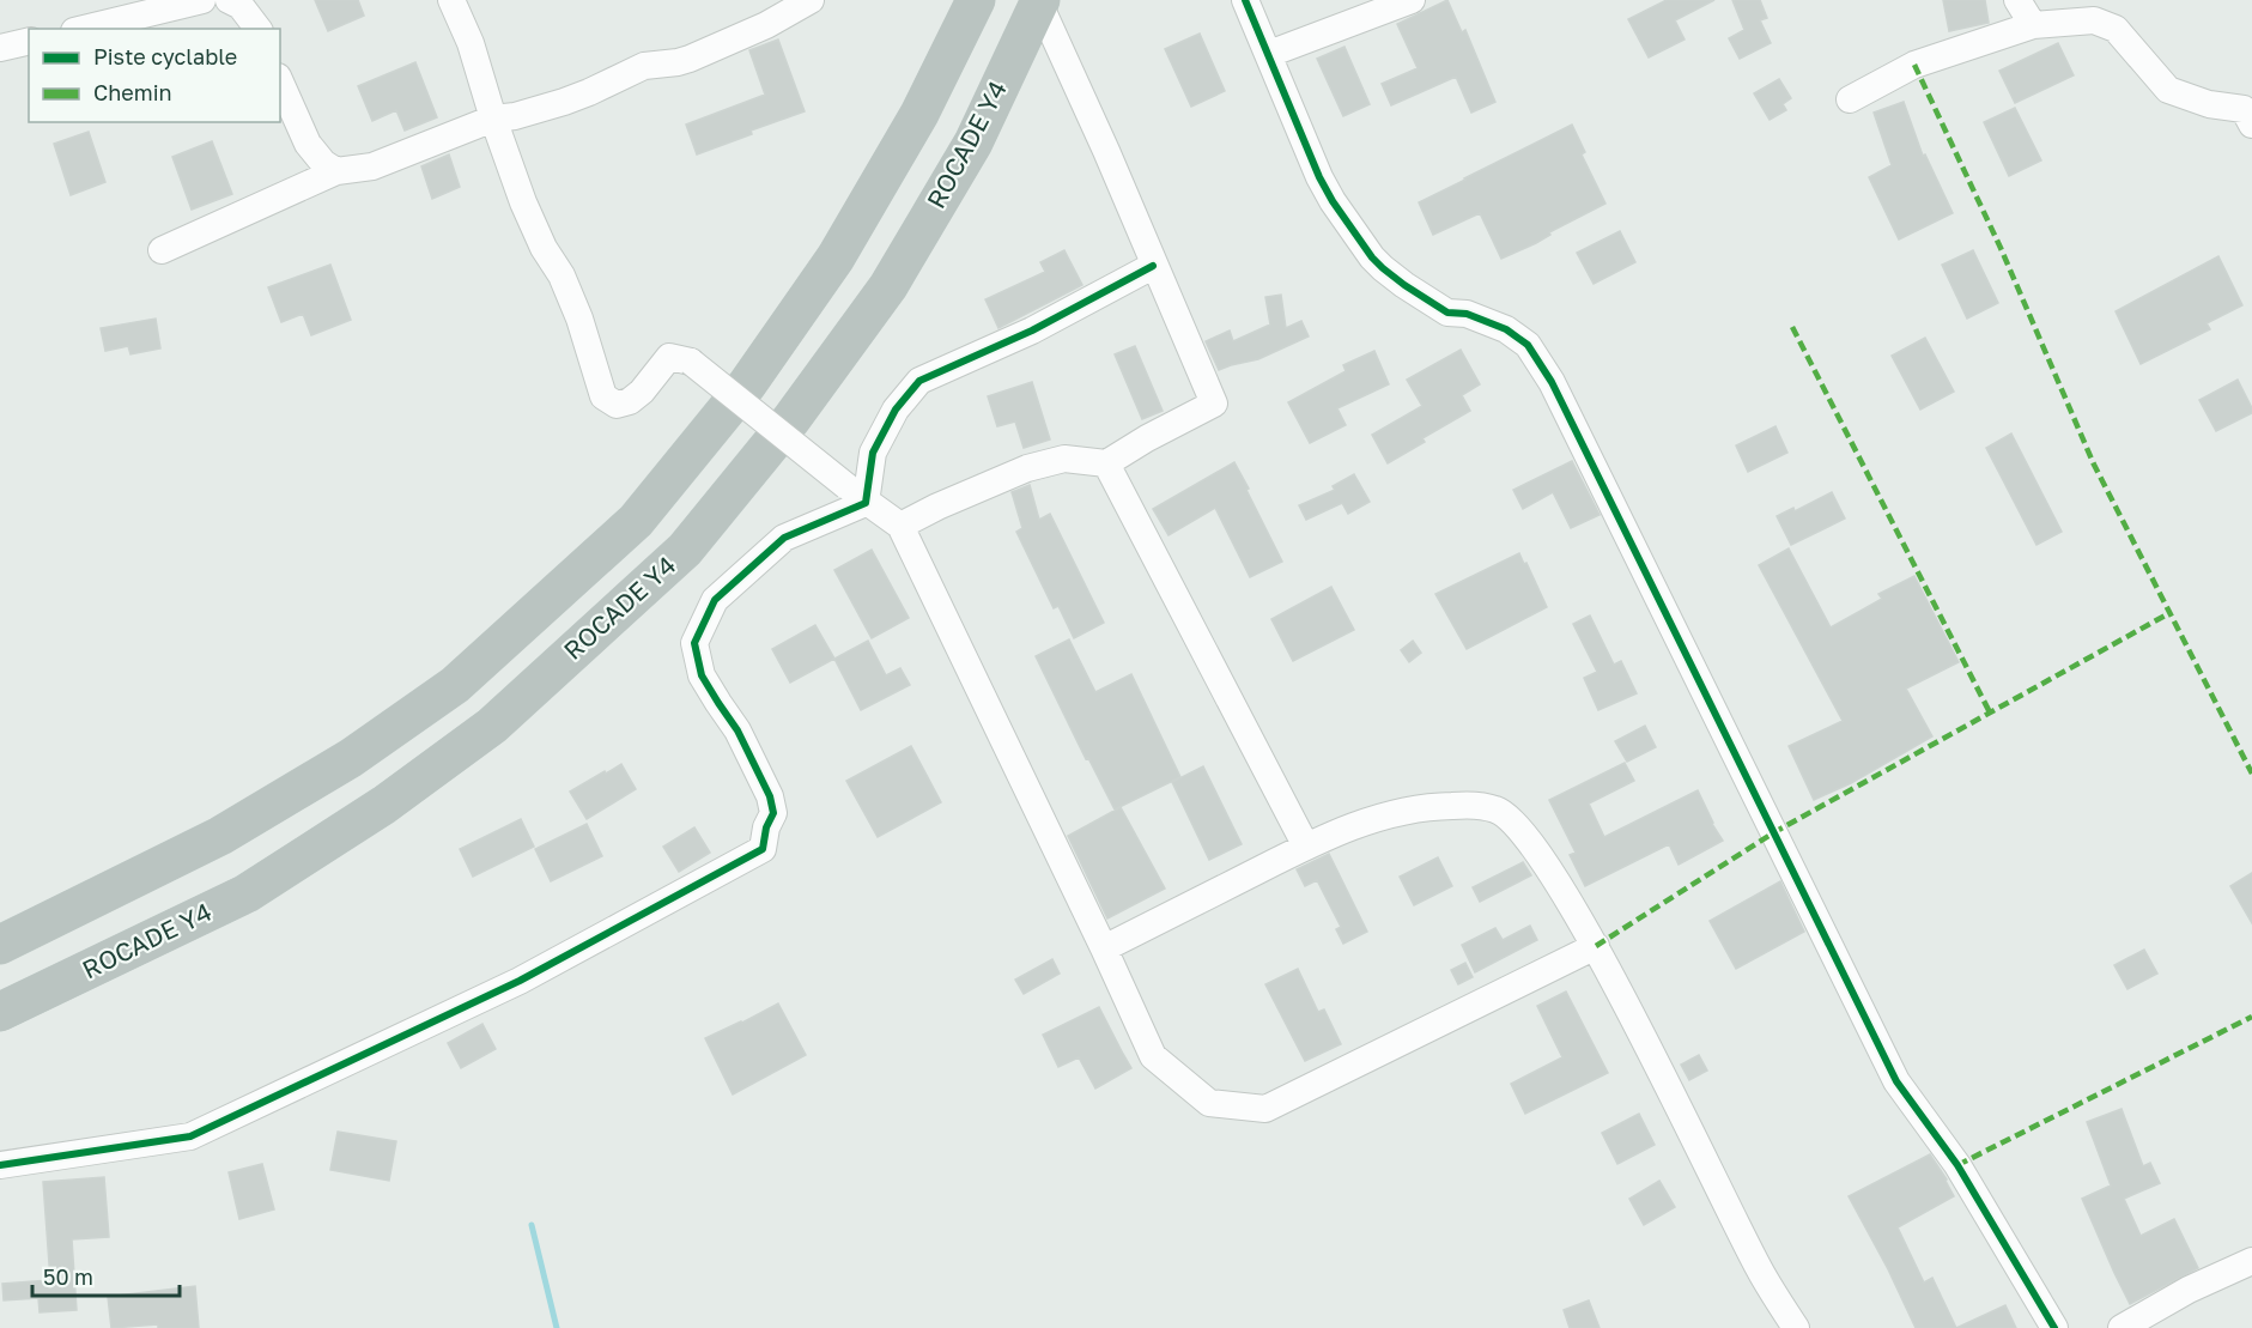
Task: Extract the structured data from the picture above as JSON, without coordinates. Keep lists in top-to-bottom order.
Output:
{
  "streets": {
    "highway": ["ROCADE Y4"]
  },
  "legend": ["Piste cyclable", "Chemin"],
  "scale_bar": "50 m"
}
